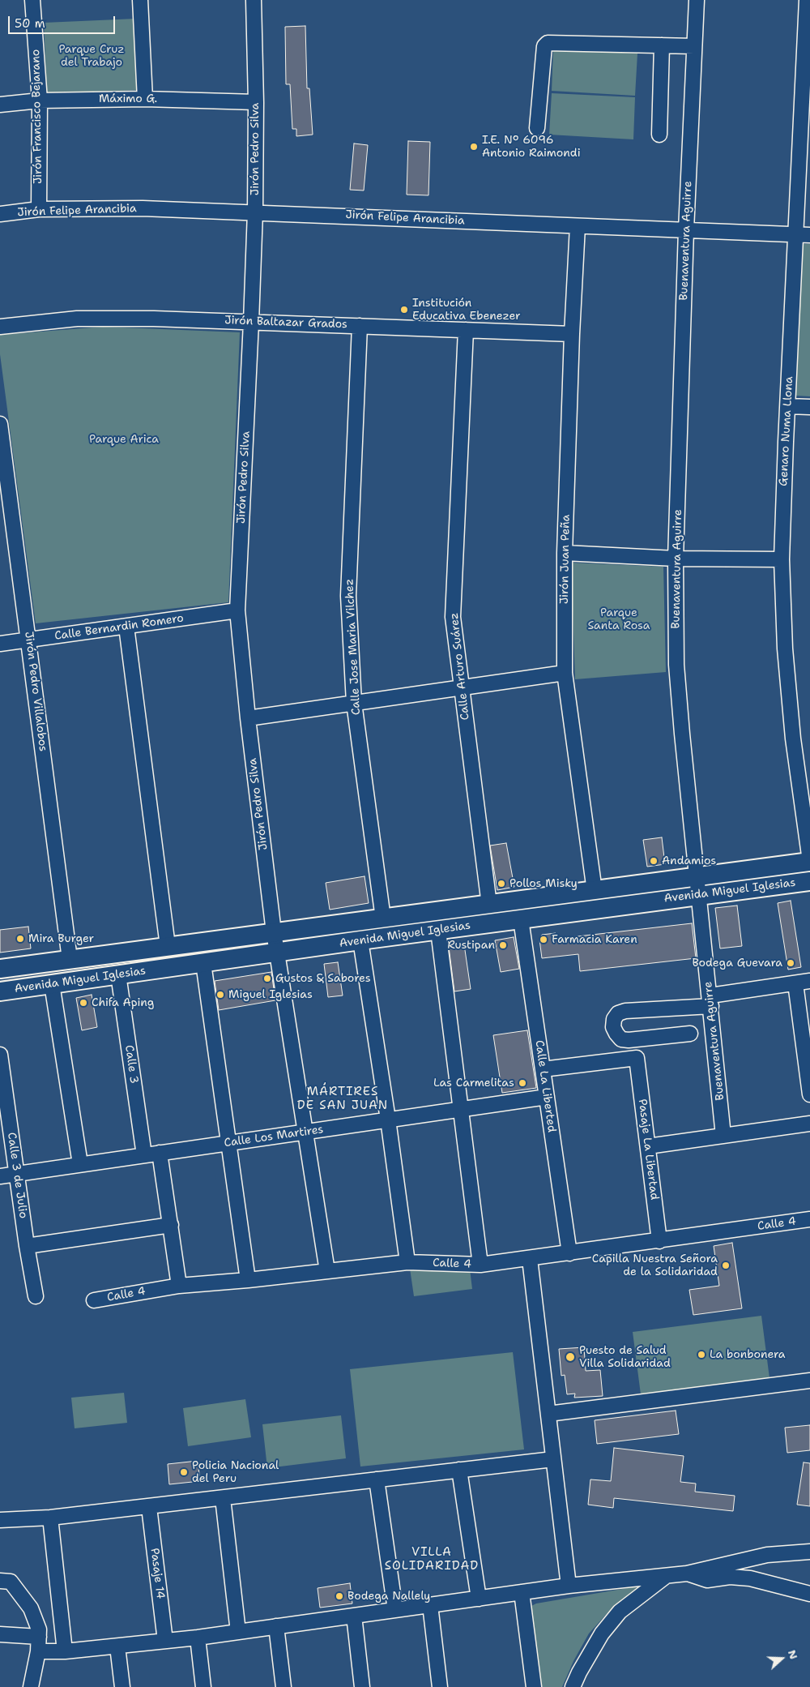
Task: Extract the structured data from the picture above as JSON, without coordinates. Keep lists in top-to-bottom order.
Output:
{
  "streets": {
    "main road": ["Avenida Miguel Iglesias"],
    "street": [
      "Máximo G.",
      "Jirón Francisco Bejarano",
      "Jirón Pedro Silva",
      "Jirón Felipe Arancibia",
      "Buenaventura Aguirre",
      "Jirón Baltazar Grados",
      "Genaro Numa Llona",
      "Jirón Juan Peña",
      "Calle Bernardin Romero",
      "Calle Jose Maria Vilchez",
      "Calle Arturo Suárez",
      "Jirón Pedro Villalobos",
      "Calle 3",
      "Calle La Liberted",
      "Calle Los Martires",
      "Pasaje La Libertad",
      "Calle 3 de Julio",
      "Calle 4",
      "Pasaje 14"
    ]
  },
  "crossings": [
    ["Máximo G.", "Jirón Francisco Bejarano"],
    ["Máximo G.", "Jirón Pedro Silva"],
    ["Jirón Francisco Bejarano", "Jirón Felipe Arancibia"],
    ["Jirón Pedro Silva", "Jirón Felipe Arancibia"],
    ["Jirón Pedro Silva", "Jirón Baltazar Grados"],
    ["Jirón Pedro Silva", "Calle Bernardin Romero"],
    ["Jirón Pedro Silva", "Avenida Miguel Iglesias"],
    ["Jirón Pedro Silva", "Calle Los Martires"],
    ["Jirón Pedro Silva", "Calle 4"],
    ["Jirón Felipe Arancibia", "Buenaventura Aguirre"],
    ["Jirón Felipe Arancibia", "Genaro Numa Llona"],
    ["Jirón Felipe Arancibia", "Jirón Juan Peña"],
    ["Buenaventura Aguirre", "Avenida Miguel Iglesias"],
    ["Jirón Baltazar Grados", "Jirón Juan Peña"],
    ["Jirón Baltazar Grados", "Calle Jose Maria Vilchez"],
    ["Jirón Baltazar Grados", "Calle Arturo Suárez"],
    ["Genaro Numa Llona", "Avenida Miguel Iglesias"],
    ["Jirón Juan Peña", "Avenida Miguel Iglesias"],
    ["Calle Bernardin Romero", "Jirón Pedro Villalobos"],
    ["Calle Jose Maria Vilchez", "Avenida Miguel Iglesias"],
    ["Calle Arturo Suárez", "Avenida Miguel Iglesias"],
    ["Jirón Pedro Villalobos", "Avenida Miguel Iglesias"],
    ["Avenida Miguel Iglesias", "Calle 3"],
    ["Avenida Miguel Iglesias", "Calle La Liberted"],
    ["Calle 3", "Calle Los Martires"],
    ["Calle La Liberted", "Calle Los Martires"],
    ["Calle La Liberted", "Pasaje La Libertad"],
    ["Calle La Liberted", "Calle 4"],
    ["Calle Los Martires", "Calle 3 de Julio"],
    ["Pasaje La Libertad", "Calle 4"]
  ],
  "districts": ["MÁRTIRES DE SAN JUAN", "VILLA SOLIDARIDAD"],
  "parks": ["Parque Cruz del Trabajo", "Parque Arica", "Parque Santa Rosa"],
  "places": [
    "I.E. N° 6096 Antonio Raimondi",
    "Institución Educativa Ebenezer",
    "Andamios",
    "Pollos Misky",
    "Mira Burger",
    "Farmacia Karen",
    "Rustipan",
    "Bodega Guevara",
    "Gustos & Sabores",
    "Miguel Iglesias",
    "Chifa Aping",
    "Las Carmelitas",
    "Capilla Nuestra Señora de la Solidaridad",
    "La bonbonera",
    "Puesto de Salud Villa Solidaridad",
    "Policia Nacional del Peru",
    "Bodega Nallely"
  ],
  "scale_bar": "50 m",
  "north": "right"
}
